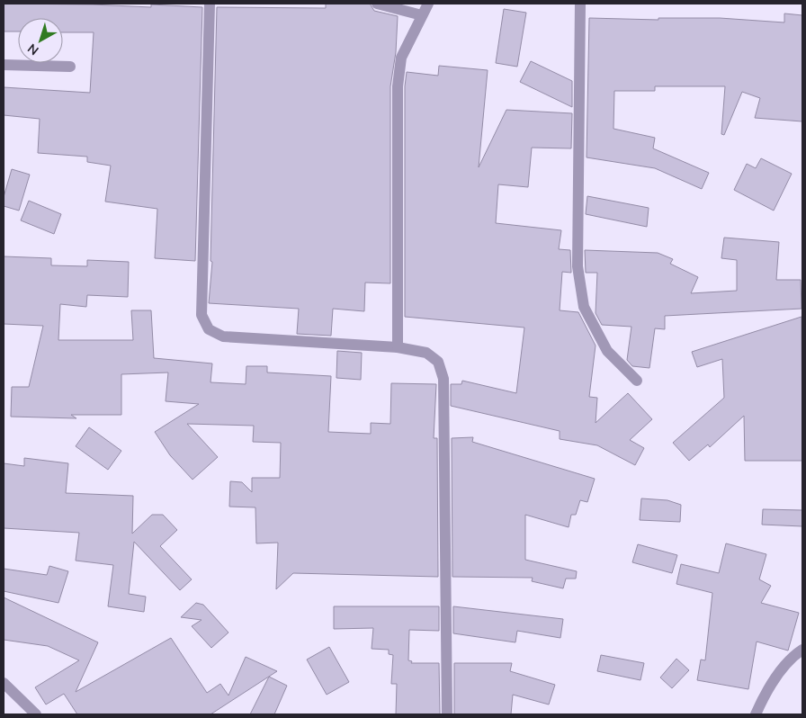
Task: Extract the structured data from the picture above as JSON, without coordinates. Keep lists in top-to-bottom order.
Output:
{
  "north": "bottom left"
}
